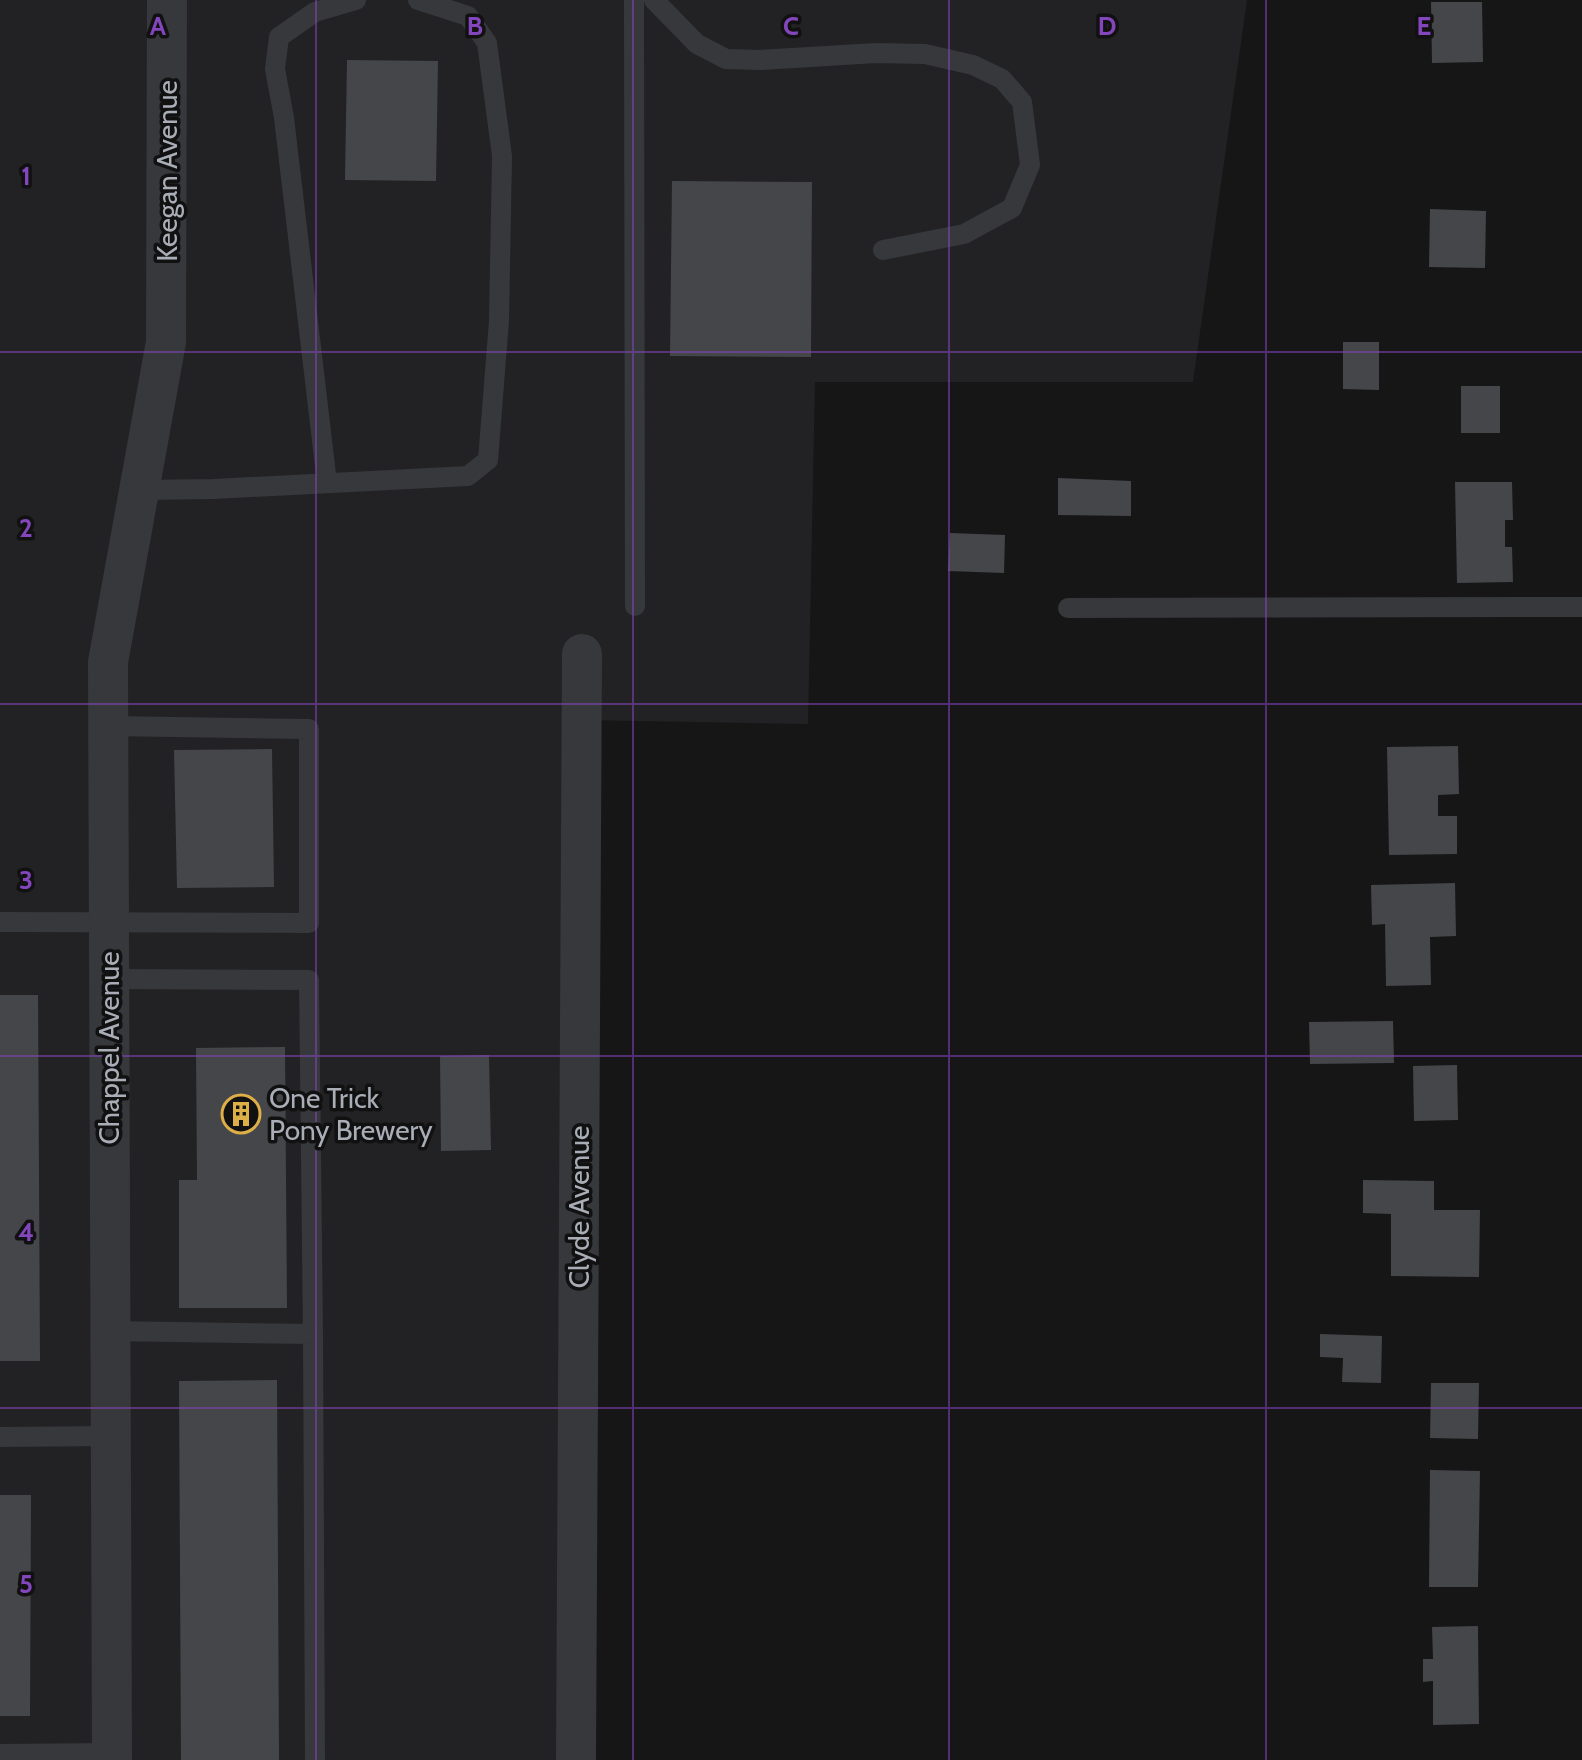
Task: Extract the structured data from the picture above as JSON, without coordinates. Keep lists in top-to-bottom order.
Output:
{
  "streets": {
    "street": ["Keegan Avenue", "Chappel Avenue", "Clyde Avenue"]
  },
  "crossings": [
    ["Keegan Avenue", "Chappel Avenue"]
  ],
  "places": {
    "building": ["One Trick Pony Brewery"]
  },
  "grid": {
    "columns": [
      "A",
      "B",
      "C",
      "D",
      "E"
    ],
    "rows": [
      "1",
      "2",
      "3",
      "4",
      "5"
    ]
  }
}
